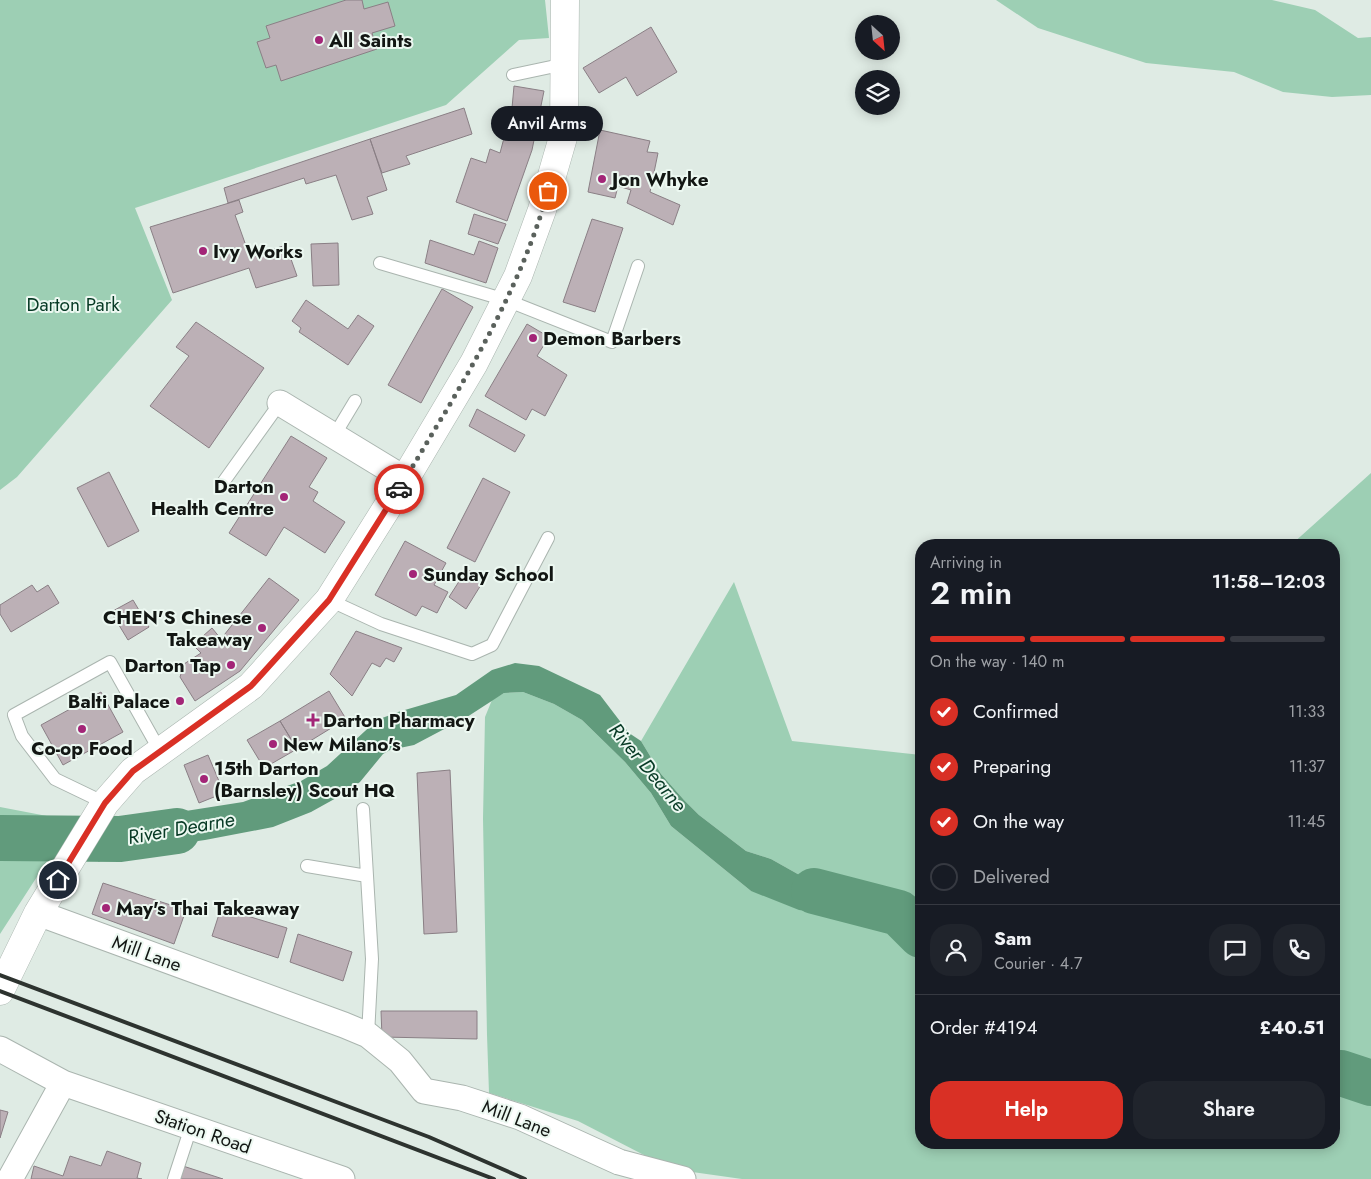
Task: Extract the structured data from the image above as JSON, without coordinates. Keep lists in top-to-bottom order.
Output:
{
  "streets": {
    "street": ["Mill Lane", "Station Road"]
  },
  "water": ["River Dearne"],
  "parks": ["Darton Park"],
  "places": {
    "other": [
      "All Saints",
      "Jon Whyke",
      "Anvil Arms",
      "Ivy Works",
      "Demon Barbers",
      "Darton Health Centre",
      "Sunday School",
      "CHEN'S Chinese Takeaway",
      "Darton Tap",
      "Balti Palace",
      "Co-op Food",
      "New Milano's",
      "15th Darton (Barnsley) Scout HQ",
      "May's Thai Takeaway"
    ],
    "health": ["Darton Pharmacy"]
  },
  "north": "bottom right",
  "page": {
    "bubble": "Anvil Arms",
    "heading": ["2 min", "Arriving in", "11:58–12:03"],
    "panel": [
      "Sam",
      "Courier · 4.7",
      "Order #4194",
      "£40.51"
    ],
    "bar": "On the way · 140 m",
    "list": [
      ["Confirmed", "11:33"],
      ["Preparing", "11:37"],
      ["On the way", "11:45"],
      "Delivered"
    ],
    "buttons": ["Help", "Share"]
  }
}
